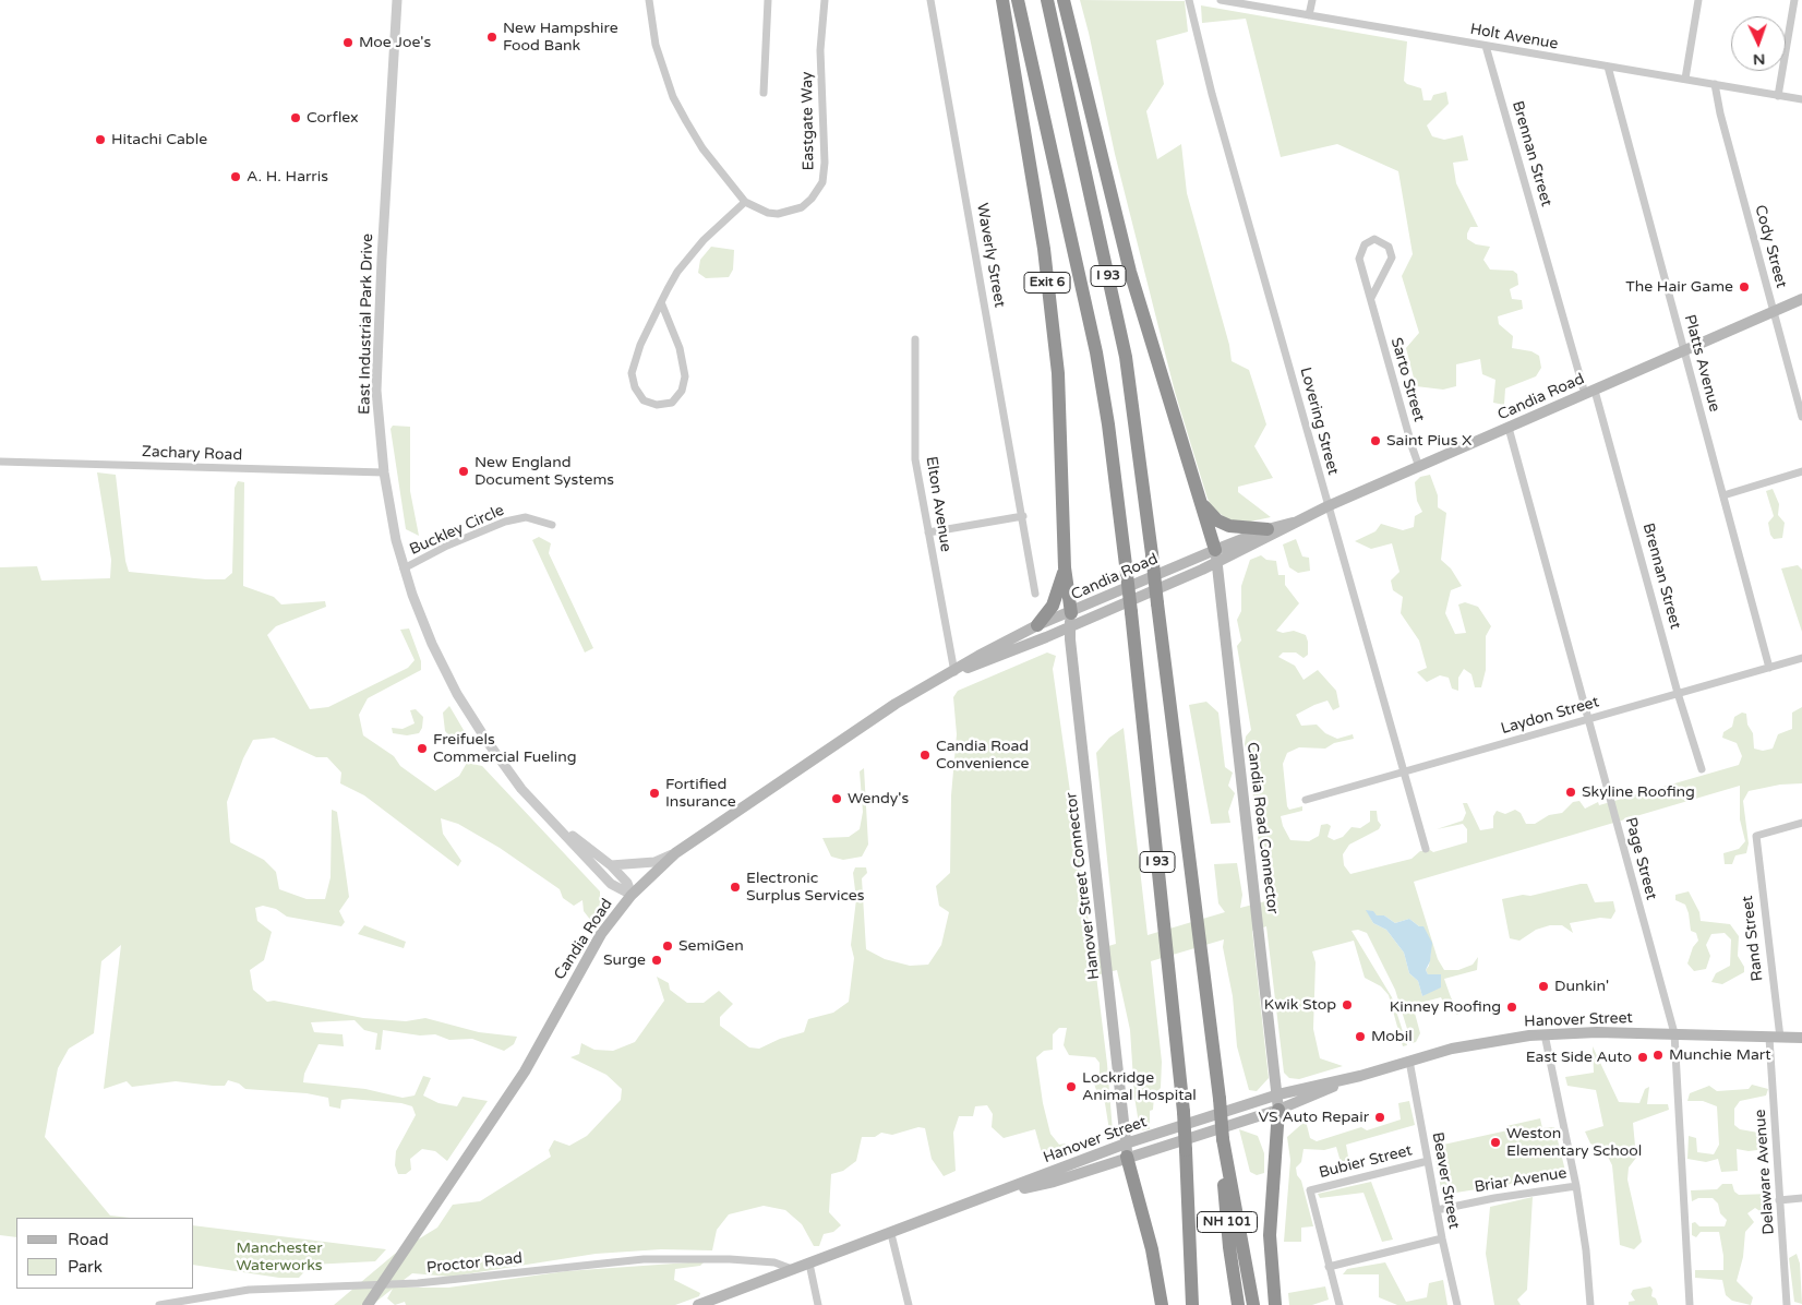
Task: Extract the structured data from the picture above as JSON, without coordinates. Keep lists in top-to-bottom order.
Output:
{
  "streets": {
    "highway": ["I 93", "Exit 6", "NH 101"],
    "main road": [
      "Candia Road",
      "Candia Road Connector",
      "Hanover Street Connector",
      "Hanover Street"
    ],
    "street": [
      "Holt Avenue",
      "Eastgate Way",
      "Brennan Street",
      "Cody Street",
      "Waverly Street",
      "East Industrial Park Drive",
      "Platts Avenue",
      "Sarto Street",
      "Lovering Street",
      "Zachary Road",
      "Elton Avenue",
      "Buckley Circle",
      "Laydon Street",
      "Page Street",
      "Rand Street",
      "Bubier Street",
      "Delaware Avenue",
      "Beaver Street",
      "Briar Avenue",
      "Proctor Road"
    ]
  },
  "crossings": [
    ["Holt Avenue", "Brennan Street"],
    ["Holt Avenue", "Cody Street"],
    ["Holt Avenue", "Platts Avenue"],
    ["Brennan Street", "Candia Road"],
    ["Brennan Street", "Laydon Street"],
    ["Cody Street", "Candia Road"],
    ["I 93", "NH 101"],
    ["East Industrial Park Drive", "Candia Road"],
    ["East Industrial Park Drive", "Zachary Road"],
    ["East Industrial Park Drive", "Buckley Circle"],
    ["Platts Avenue", "Candia Road"],
    ["Platts Avenue", "Laydon Street"],
    ["Sarto Street", "Candia Road"],
    ["Candia Road", "Lovering Street"],
    ["Candia Road", "Elton Avenue"],
    ["Candia Road", "Candia Road Connector"],
    ["Candia Road", "Page Street"],
    ["Candia Road", "Hanover Street Connector"],
    ["Candia Road", "Proctor Road"],
    ["Lovering Street", "Laydon Street"],
    ["Laydon Street", "Page Street"],
    ["Candia Road Connector", "Hanover Street"],
    ["Page Street", "Hanover Street"],
    ["Hanover Street Connector", "Hanover Street"],
    ["Rand Street", "Hanover Street"],
    ["Rand Street", "Delaware Avenue"],
    ["Hanover Street", "Delaware Avenue"],
    ["Hanover Street", "Beaver Street"],
    ["Hanover Street", "Proctor Road"],
    ["Bubier Street", "Beaver Street"],
    ["Beaver Street", "Briar Avenue"]
  ],
  "parks": ["Manchester Waterworks"],
  "places": [
    "New Hampshire Food Bank",
    "Moe Joe's",
    "Corflex",
    "Hitachi Cable",
    "A. H. Harris",
    "The Hair Game",
    "Saint Pius X",
    "New England Document Systems",
    "Freifuels Commercial Fueling",
    "Candia Road Convenience",
    "Skyline Roofing",
    "Fortified Insurance",
    "Wendy's",
    "Electronic Surplus Services",
    "SemiGen",
    "Surge",
    "Dunkin'",
    "Kwik Stop",
    "Kinney Roofing",
    "Mobil",
    "Munchie Mart",
    "East Side Auto",
    "Lockridge Animal Hospital",
    "VS Auto Repair",
    "Weston Elementary School"
  ],
  "legend": ["Road", "Park"],
  "north": "bottom"
}
